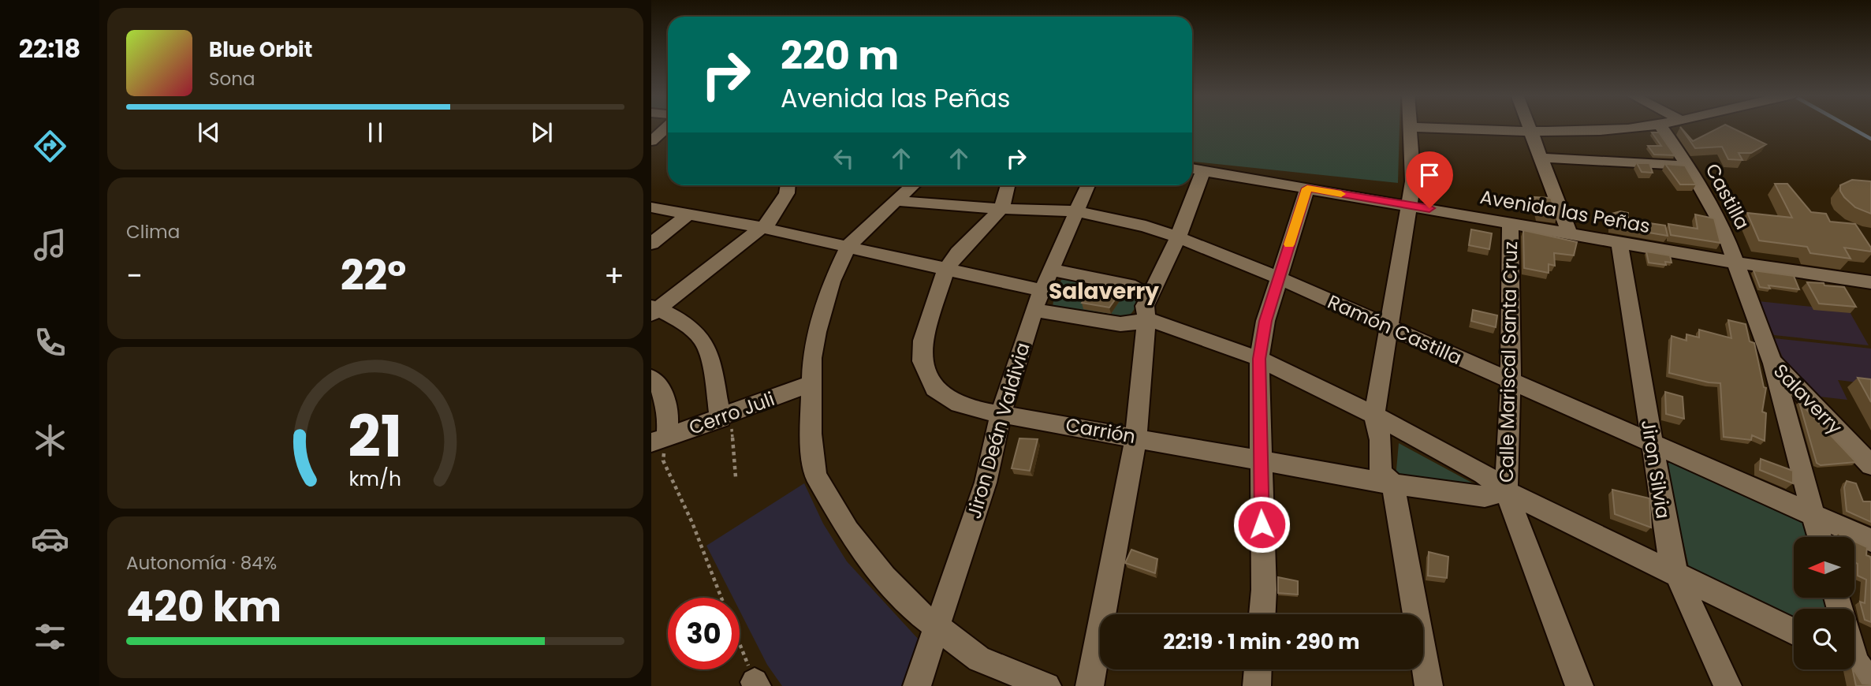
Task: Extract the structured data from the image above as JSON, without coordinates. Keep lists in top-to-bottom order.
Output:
{
  "streets": {
    "street": [
      "Castilla",
      "Avenida las Peñas",
      "Ramón Castilla",
      "Calle Mariscal Santa Cruz",
      "Salaverry",
      "Cerro Juli",
      "Jiron Deán Valdivia",
      "Carrión",
      "Jiron Silvia"
    ]
  },
  "crossings": [
    ["Castilla", "Avenida las Peñas"],
    ["Castilla", "Salaverry"],
    ["Avenida las Peñas", "Calle Mariscal Santa Cruz"],
    ["Avenida las Peñas", "Salaverry"],
    ["Avenida las Peñas", "Jiron Silvia"],
    ["Ramón Castilla", "Calle Mariscal Santa Cruz"],
    ["Ramón Castilla", "Jiron Deán Valdivia"],
    ["Ramón Castilla", "Carrión"],
    ["Ramón Castilla", "Jiron Silvia"],
    ["Calle Mariscal Santa Cruz", "Carrión"],
    ["Jiron Deán Valdivia", "Carrión"]
  ],
  "districts": ["Salaverry"],
  "north": "left",
  "page": {
    "tabs": "22:18",
    "turn": ["220 m", "Avenida las Peñas"],
    "song": ["Blue Orbit", "Sona"],
    "tile": [
      "Clima",
      ["Autonomía · 84%", "420 km"]
    ],
    "heat": ["−", "22°", "+"],
    "limit": "30",
    "trip": "22:19 · 1 min · 290 m",
    "gauge": ["21", "km/h"]
  }
}
